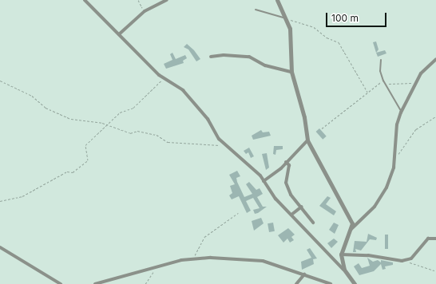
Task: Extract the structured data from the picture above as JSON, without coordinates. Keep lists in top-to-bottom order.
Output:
{
  "scale_bar": "100 m"
}
